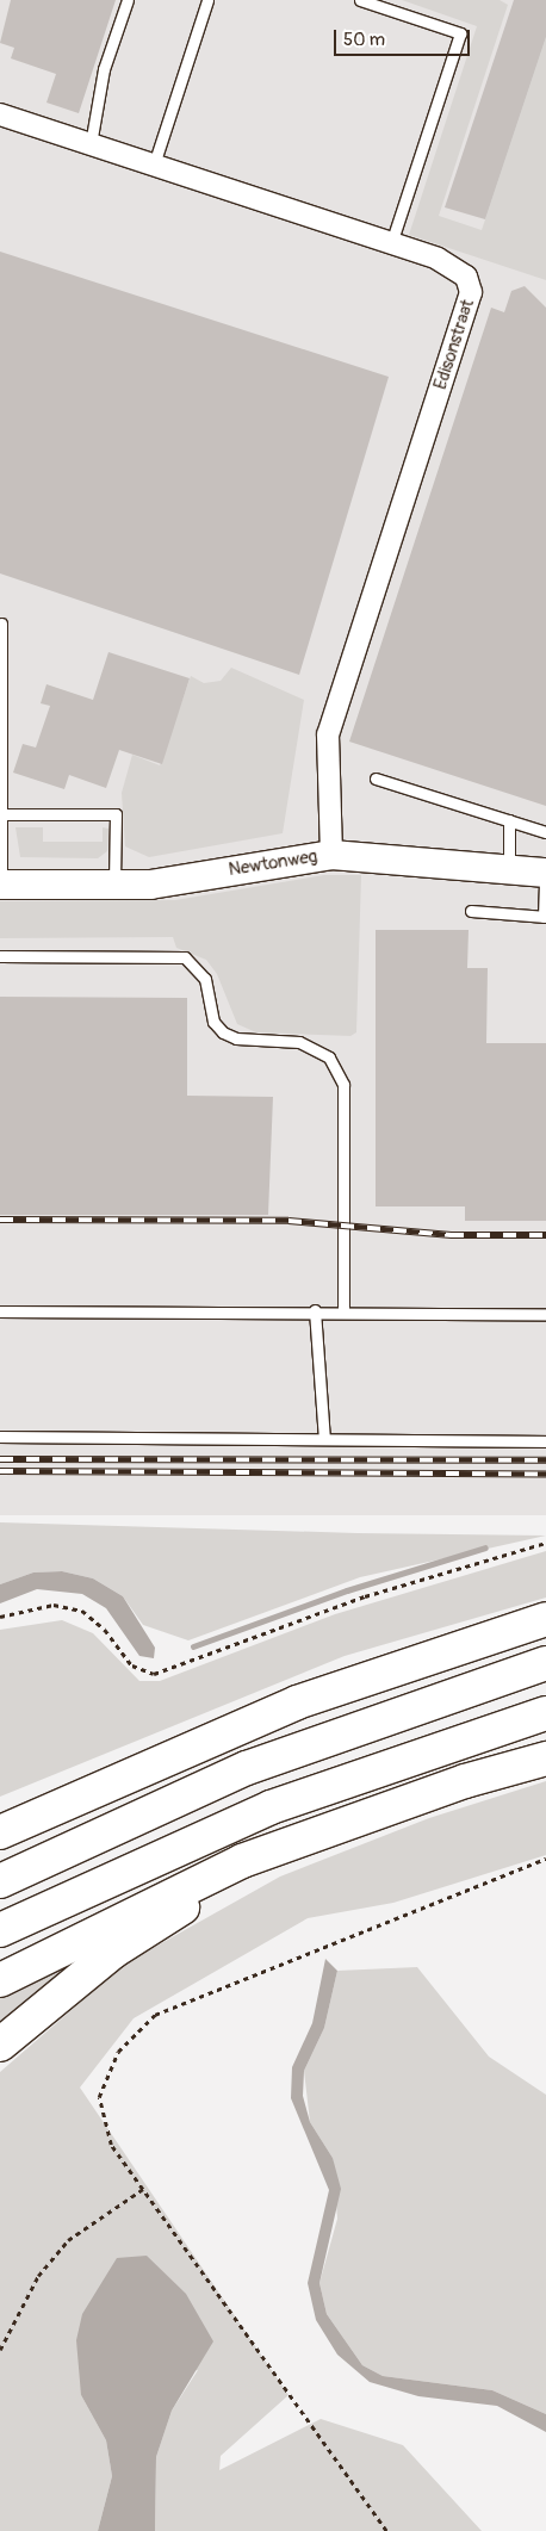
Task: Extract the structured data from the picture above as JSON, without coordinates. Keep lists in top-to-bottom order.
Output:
{
  "streets": {
    "street": ["Edisonstraat", "Newtonweg"]
  },
  "crossings": [
    ["Edisonstraat", "Newtonweg"]
  ],
  "scale_bar": "50 m"
}
